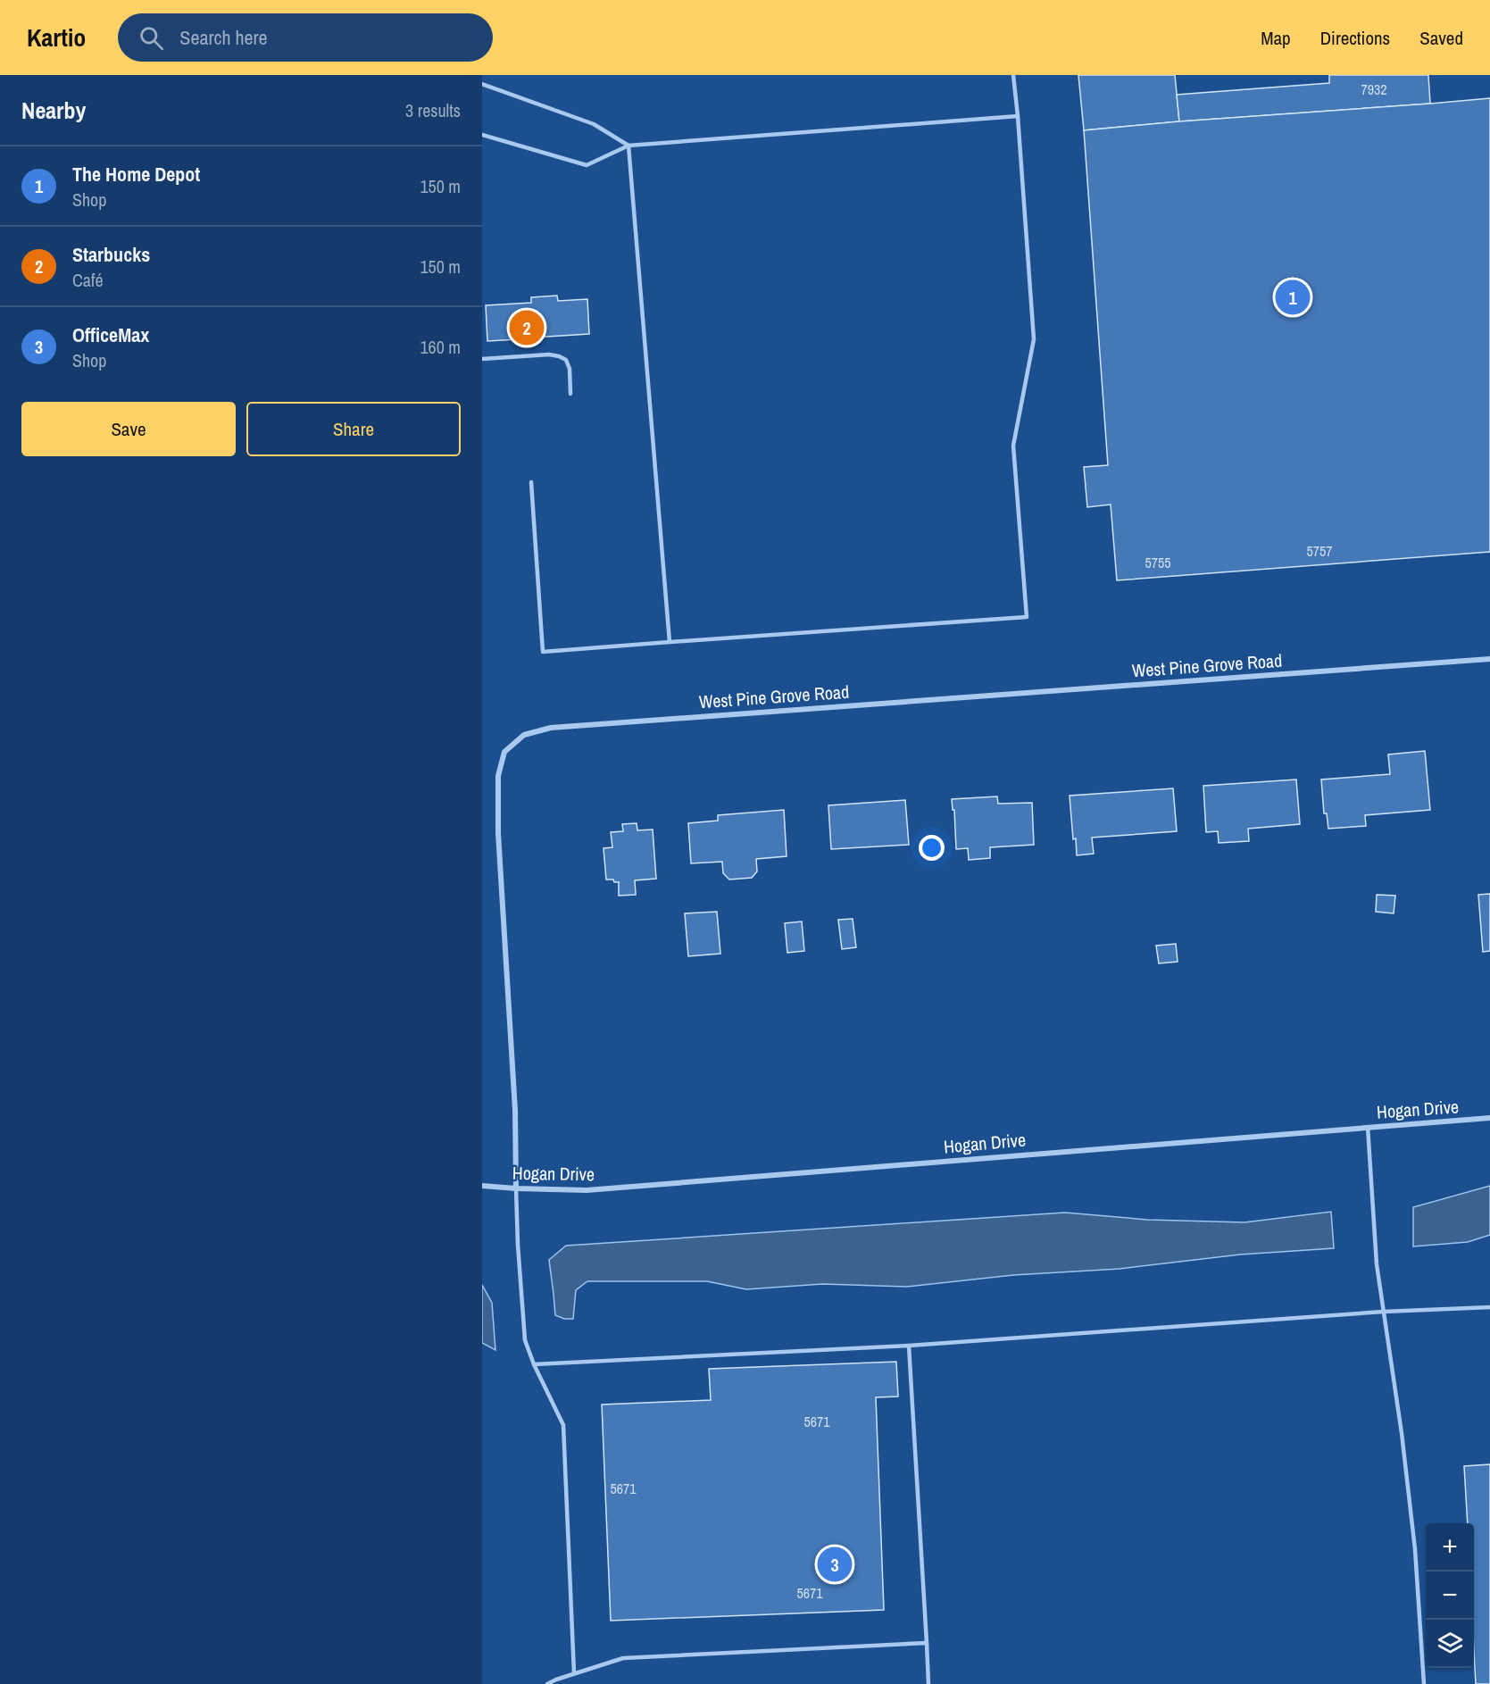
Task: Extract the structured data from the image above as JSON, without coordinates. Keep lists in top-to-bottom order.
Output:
{
  "streets": {
    "street": ["West Pine Grove Road", "Hogan Drive"]
  },
  "crossings": [
    ["West Pine Grove Road", "Hogan Drive"]
  ],
  "house_numbers": [
    "7932",
    "5757",
    "5755",
    "5671",
    "5671",
    "5671"
  ],
  "page": {
    "header": "Kartio",
    "search": "Search here",
    "nav": ["Map", "Directions", "Saved"],
    "heading": ["Nearby", "3 results"],
    "list": [
      {
        "mark": "1",
        "name": "The Home Depot",
        "note": "Shop",
        "value": "150 m"
      },
      {
        "mark": "2",
        "name": "Starbucks",
        "note": "Café",
        "value": "150 m"
      },
      {
        "mark": "3",
        "name": "OfficeMax",
        "note": "Shop",
        "value": "160 m"
      }
    ],
    "pins": ["1", "2", "3"],
    "buttons": ["Save", "Share"],
    "map_buttons": ["+", "−"]
  }
}
